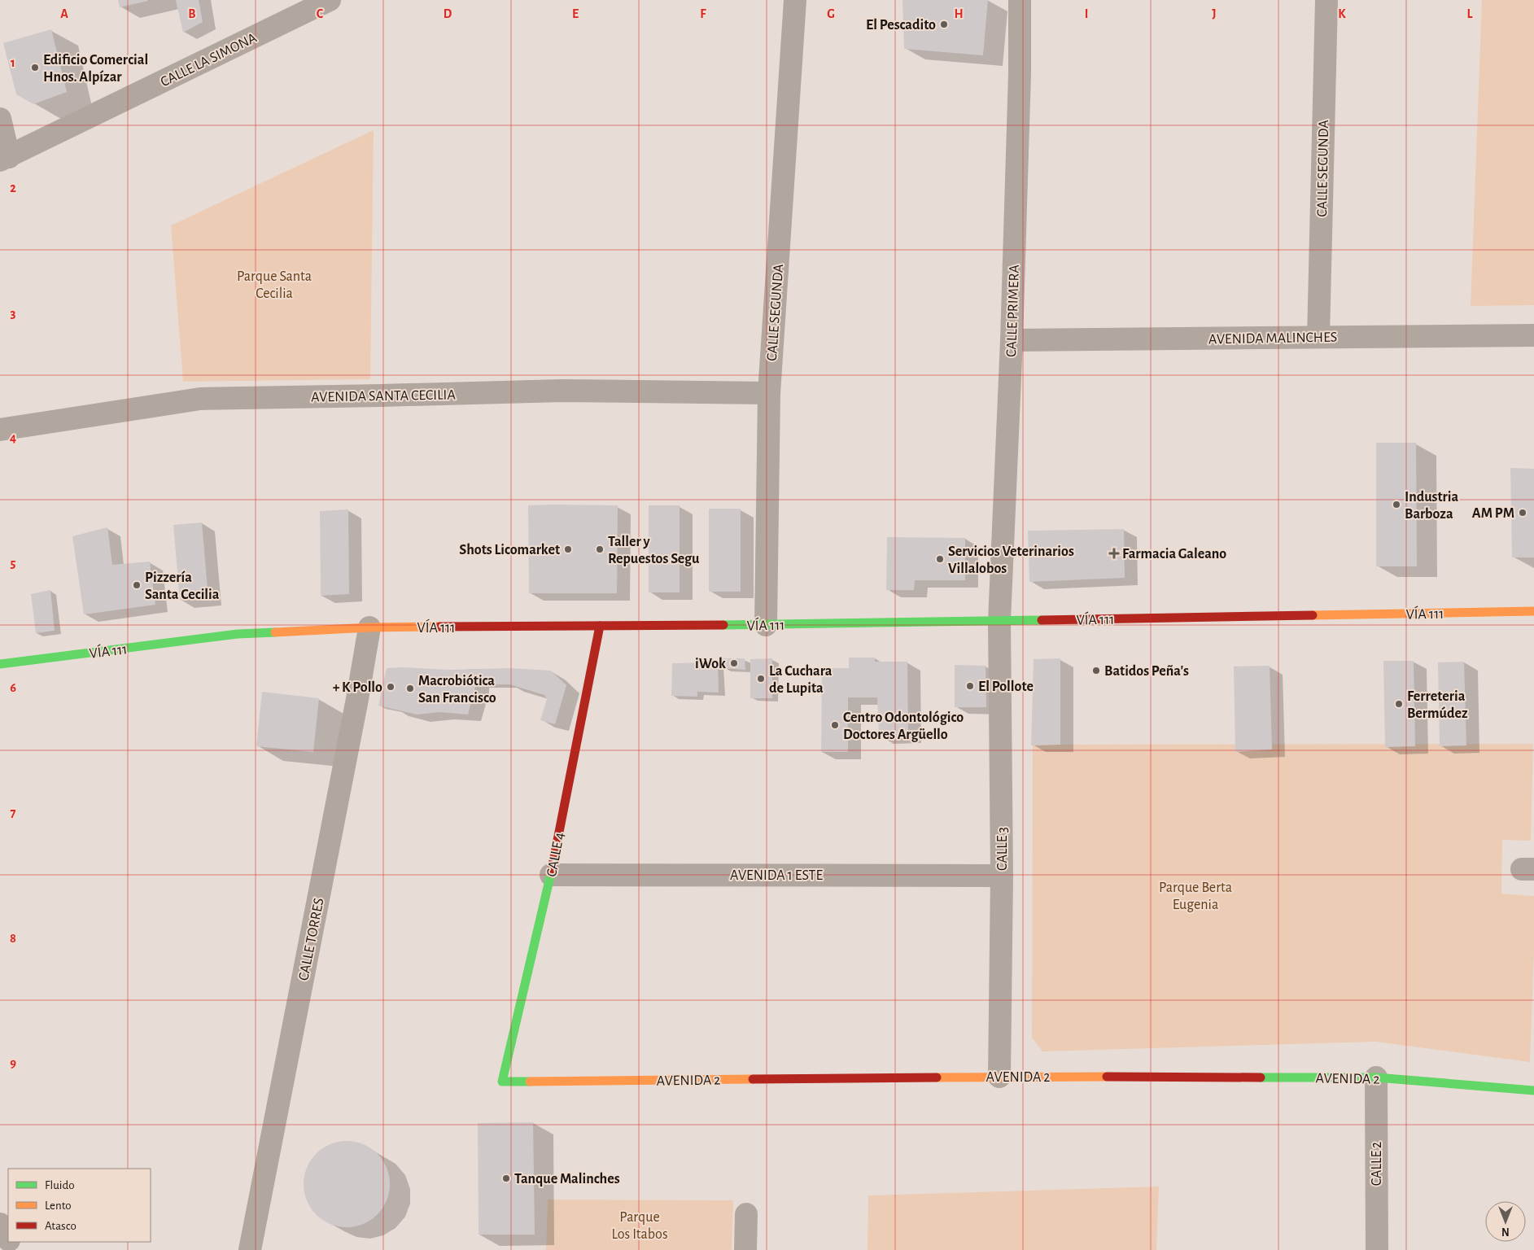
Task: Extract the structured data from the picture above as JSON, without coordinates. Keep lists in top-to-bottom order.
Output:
{
  "streets": {
    "main road": ["VÍA 111", "CALLE 4", "AVENIDA 2"],
    "street": [
      "CALLE LA SIMONA",
      "CALLE SEGUNDA",
      "CALLE PRIMERA",
      "AVENIDA MALINCHES",
      "AVENIDA SANTA CECILIA",
      "CALLE 3",
      "AVENIDA 1 ESTE",
      "CALLE TORRES",
      "CALLE 2"
    ]
  },
  "crossings": [
    ["CALLE SEGUNDA", "AVENIDA MALINCHES"],
    ["CALLE SEGUNDA", "AVENIDA SANTA CECILIA"],
    ["CALLE SEGUNDA", "VÍA 111"],
    ["CALLE PRIMERA", "AVENIDA MALINCHES"],
    ["CALLE PRIMERA", "VÍA 111"],
    ["CALLE PRIMERA", "CALLE 3"],
    ["VÍA 111", "CALLE 3"],
    ["VÍA 111", "CALLE 4"],
    ["VÍA 111", "CALLE TORRES"],
    ["CALLE 3", "AVENIDA 1 ESTE"],
    ["CALLE 3", "AVENIDA 2"],
    ["CALLE 4", "AVENIDA 1 ESTE"],
    ["CALLE 4", "AVENIDA 2"],
    ["AVENIDA 2", "CALLE 2"]
  ],
  "parks": ["Parque Santa Cecilia", "Parque Berta Eugenia", "Parque Los Itabos"],
  "places": {
    "other": [
      "El Pescadito",
      "Edificio Comercial Hnos. Alpízar",
      "Industria Barboza",
      "AM PM",
      "Shots Licomarket",
      "Taller y Repuestos Segu",
      "Servicios Veterinarios Villalobos",
      "Pizzería Santa Cecilia",
      "iWok",
      "Batidos Peña's",
      "La Cuchara de Lupita",
      "El Pollote",
      "+ K Pollo",
      "Macrobiótica San Francisco",
      "Ferreteria Bermúdez",
      "Centro Odontológico Doctores Argüello",
      "Tanque Malinches"
    ],
    "health": ["Farmacia Galeano"]
  },
  "legend": ["Fluido", "Lento", "Atasco"],
  "north": "bottom",
  "grid": {
    "columns": [
      "A",
      "B",
      "C",
      "D",
      "E",
      "F",
      "G",
      "H",
      "I",
      "J",
      "K",
      "L"
    ],
    "rows": [
      "1",
      "2",
      "3",
      "4",
      "5",
      "6",
      "7",
      "8",
      "9"
    ]
  }
}
